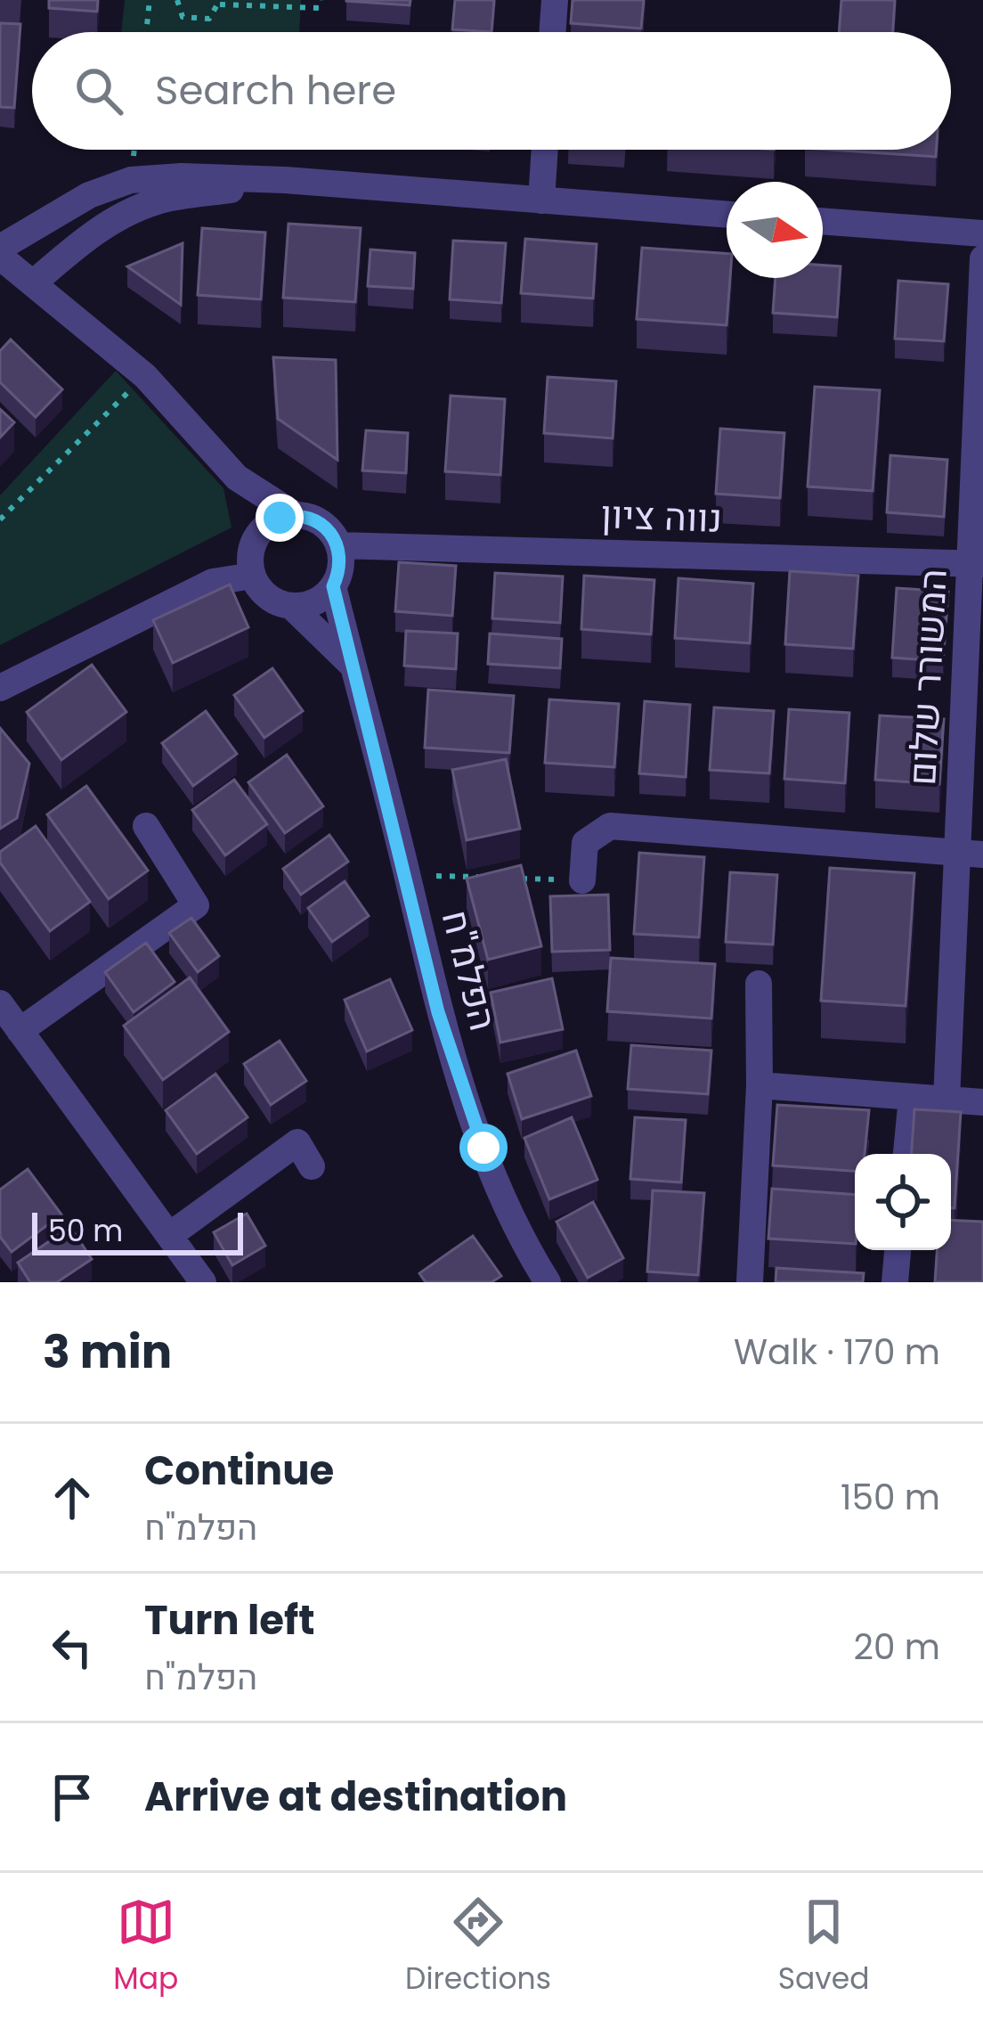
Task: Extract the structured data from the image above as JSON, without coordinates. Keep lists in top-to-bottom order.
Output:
{
  "streets": {
    "street": ["נווה ציון", "המשורר שלום", "הפלמ\"ח"]
  },
  "crossings": [
    ["נווה ציון", "המשורר שלום"],
    ["נווה ציון", "הפלמ\"ח"]
  ],
  "scale_bar": "50 m",
  "north": "right",
  "page": {
    "search": "Search here",
    "scale": "50 m",
    "heading": ["3 min", "Walk · 170 m"],
    "list": [
      ["Continue", "הפלמ\"ח", "150 m"],
      ["Turn left", "הפלמ\"ח", "20 m"],
      "Arrive at destination"
    ],
    "nav": ["Map", "Directions", "Saved"]
  }
}
